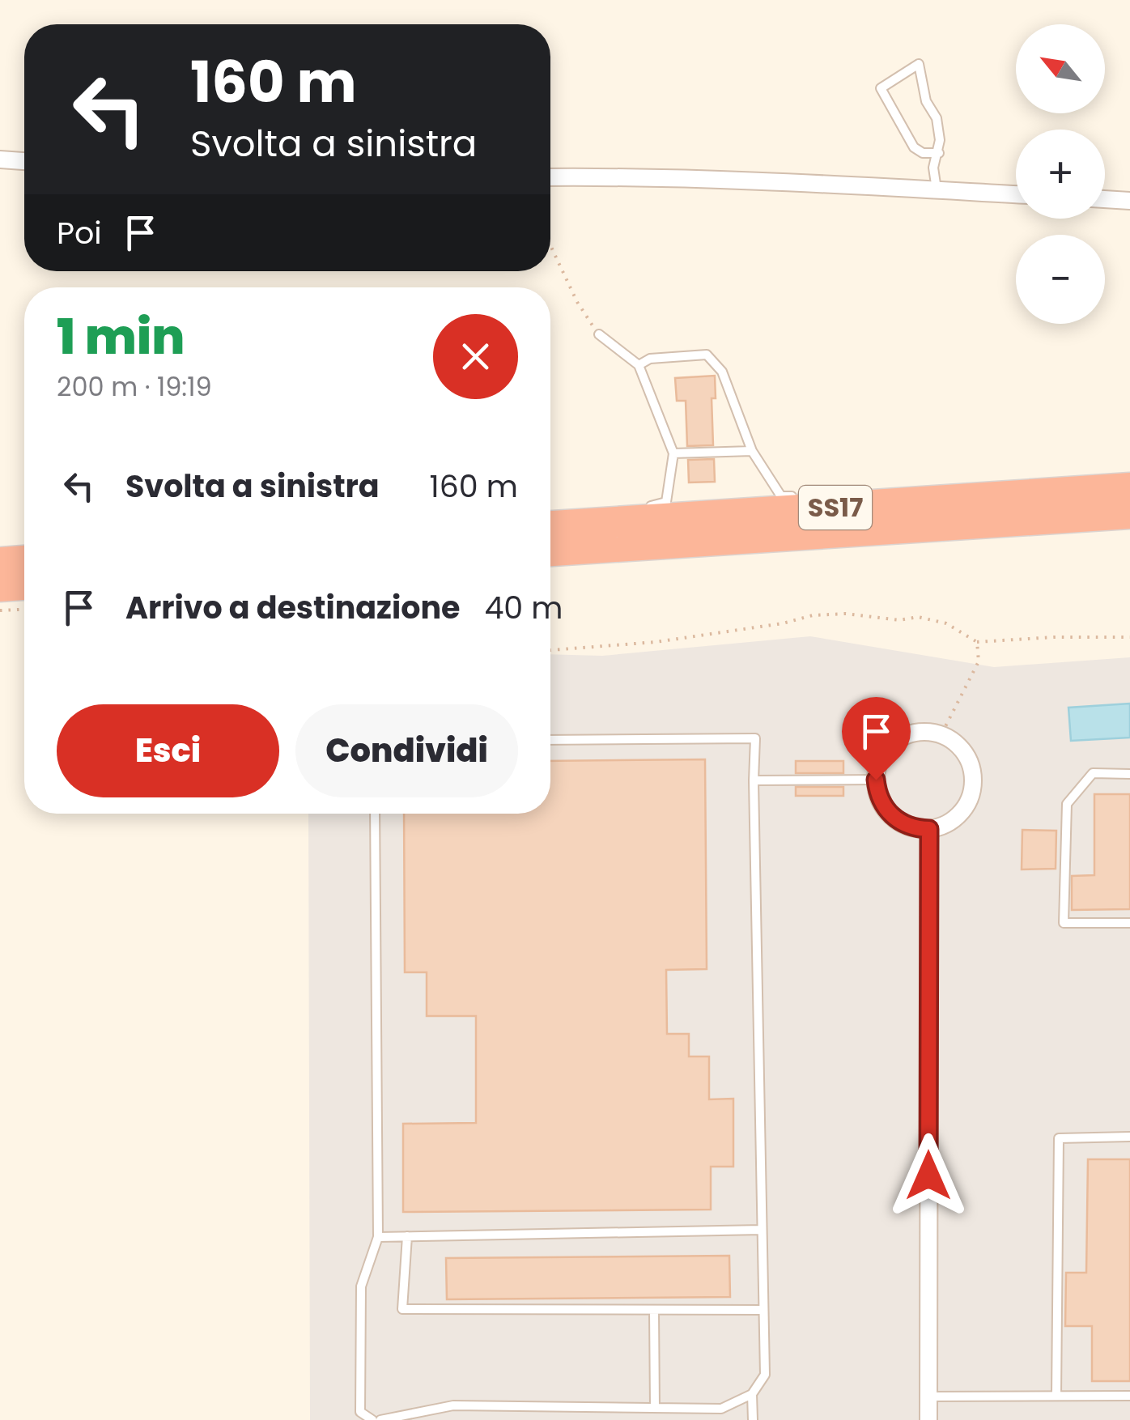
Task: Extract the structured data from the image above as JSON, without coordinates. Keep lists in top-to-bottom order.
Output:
{
  "streets": {
    "highway": ["SS17"]
  },
  "north": "top left",
  "page": {
    "map_buttons": ["+", "−"],
    "turn": ["160 m", "Svolta a sinistra"],
    "then": "Poi",
    "heading": ["1 min", "200 m · 19:19"],
    "list": [
      {
        "name": "Svolta a sinistra",
        "value": "160 m"
      },
      {
        "name": "Arrivo a destinazione",
        "value": "40 m"
      }
    ],
    "buttons": ["Esci", "Condividi"]
  }
}
